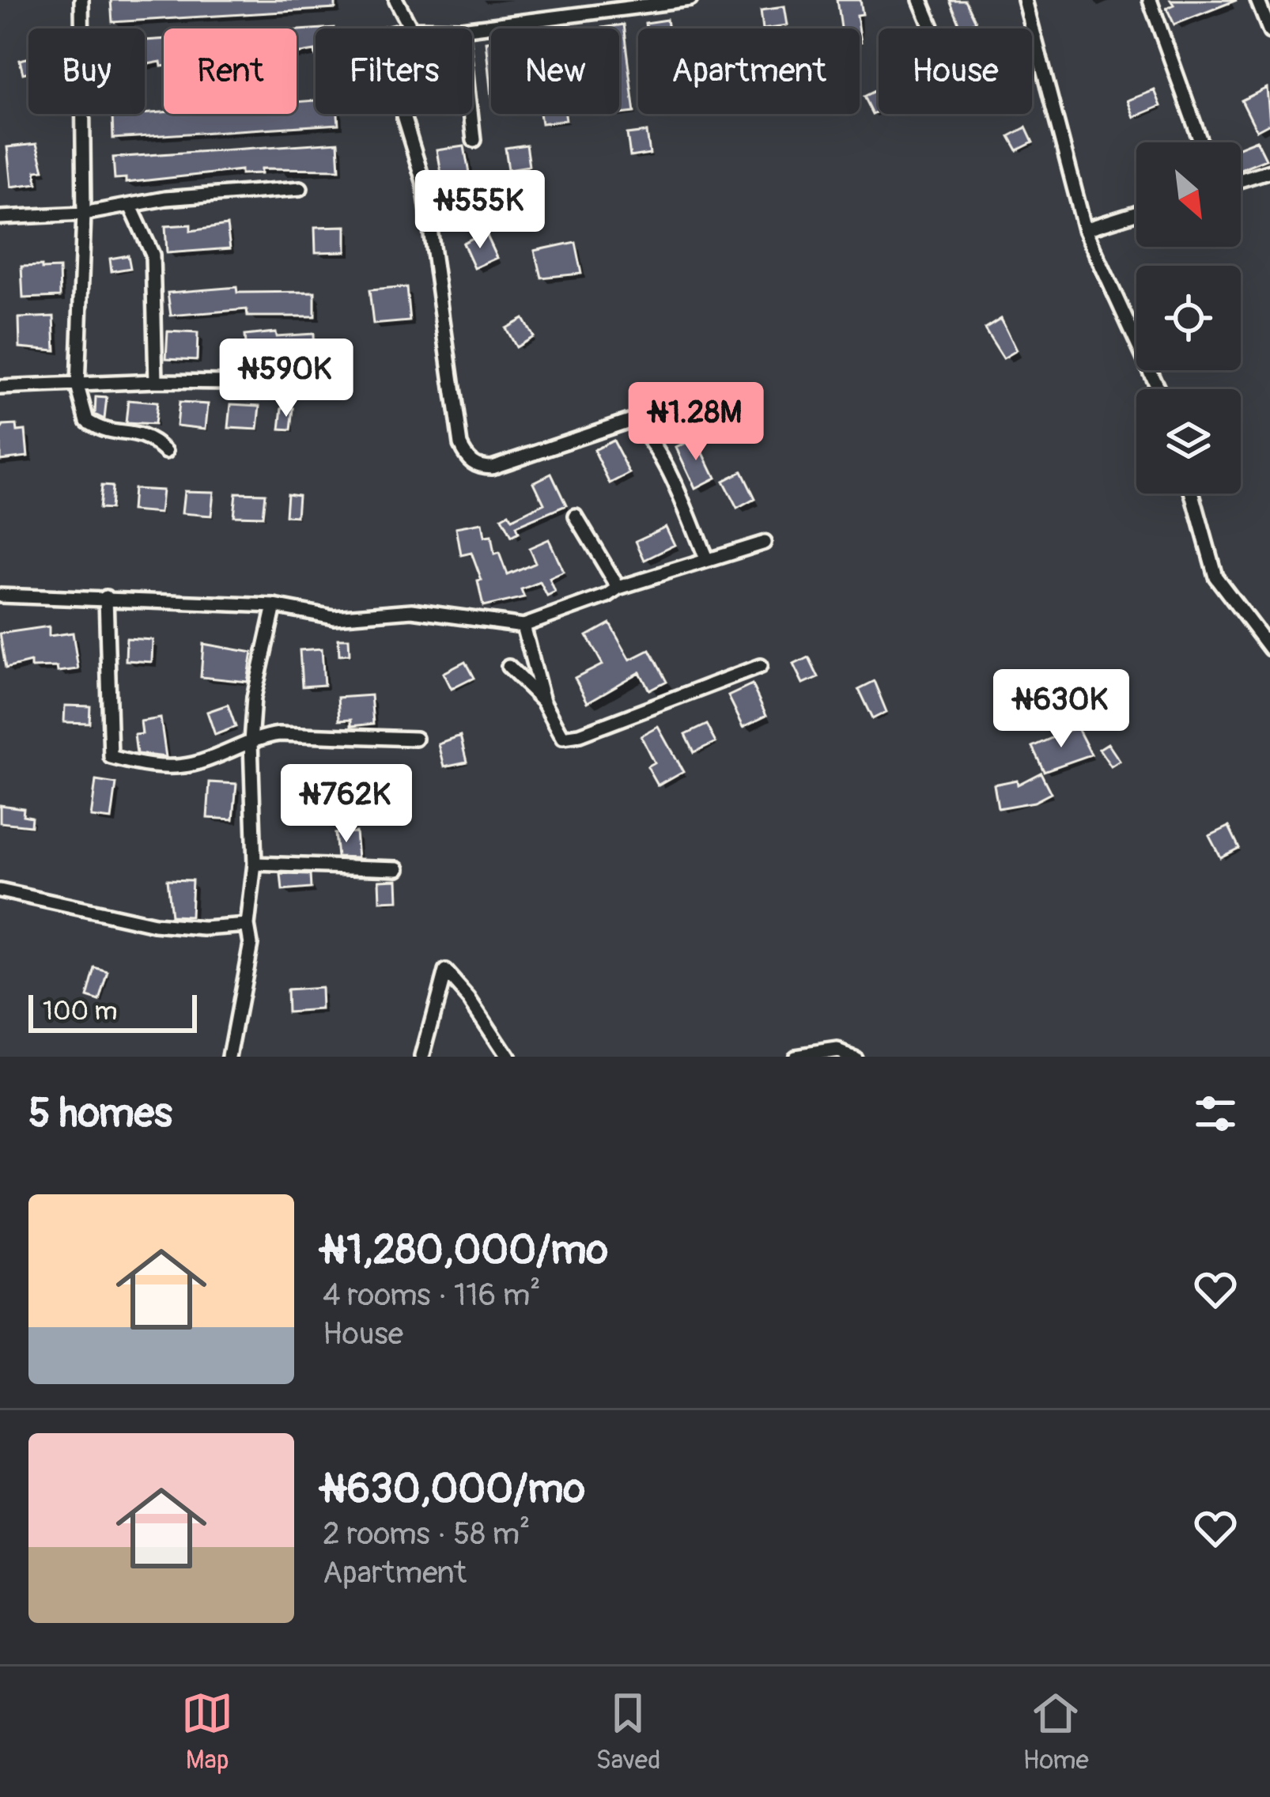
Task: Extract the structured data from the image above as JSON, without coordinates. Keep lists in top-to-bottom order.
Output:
{
  "scale_bar": "100 m",
  "north": "bottom right",
  "page": {
    "chip": [
      "Buy",
      "Rent",
      "Filters",
      "New",
      "Apartment",
      "House"
    ],
    "price": [
      "₦555K",
      "₦590K",
      "₦1.28M",
      "₦630K",
      "₦762K"
    ],
    "scale": "100 m",
    "heading": "5 homes",
    "list": [
      {
        "name": "₦1,280,000/mo",
        "note": "4 rooms · 116 m² · House"
      },
      {
        "name": "₦630,000/mo",
        "note": "2 rooms · 58 m² · Apartment"
      }
    ],
    "tabs": ["Map", "Saved", "Home"]
  }
}
